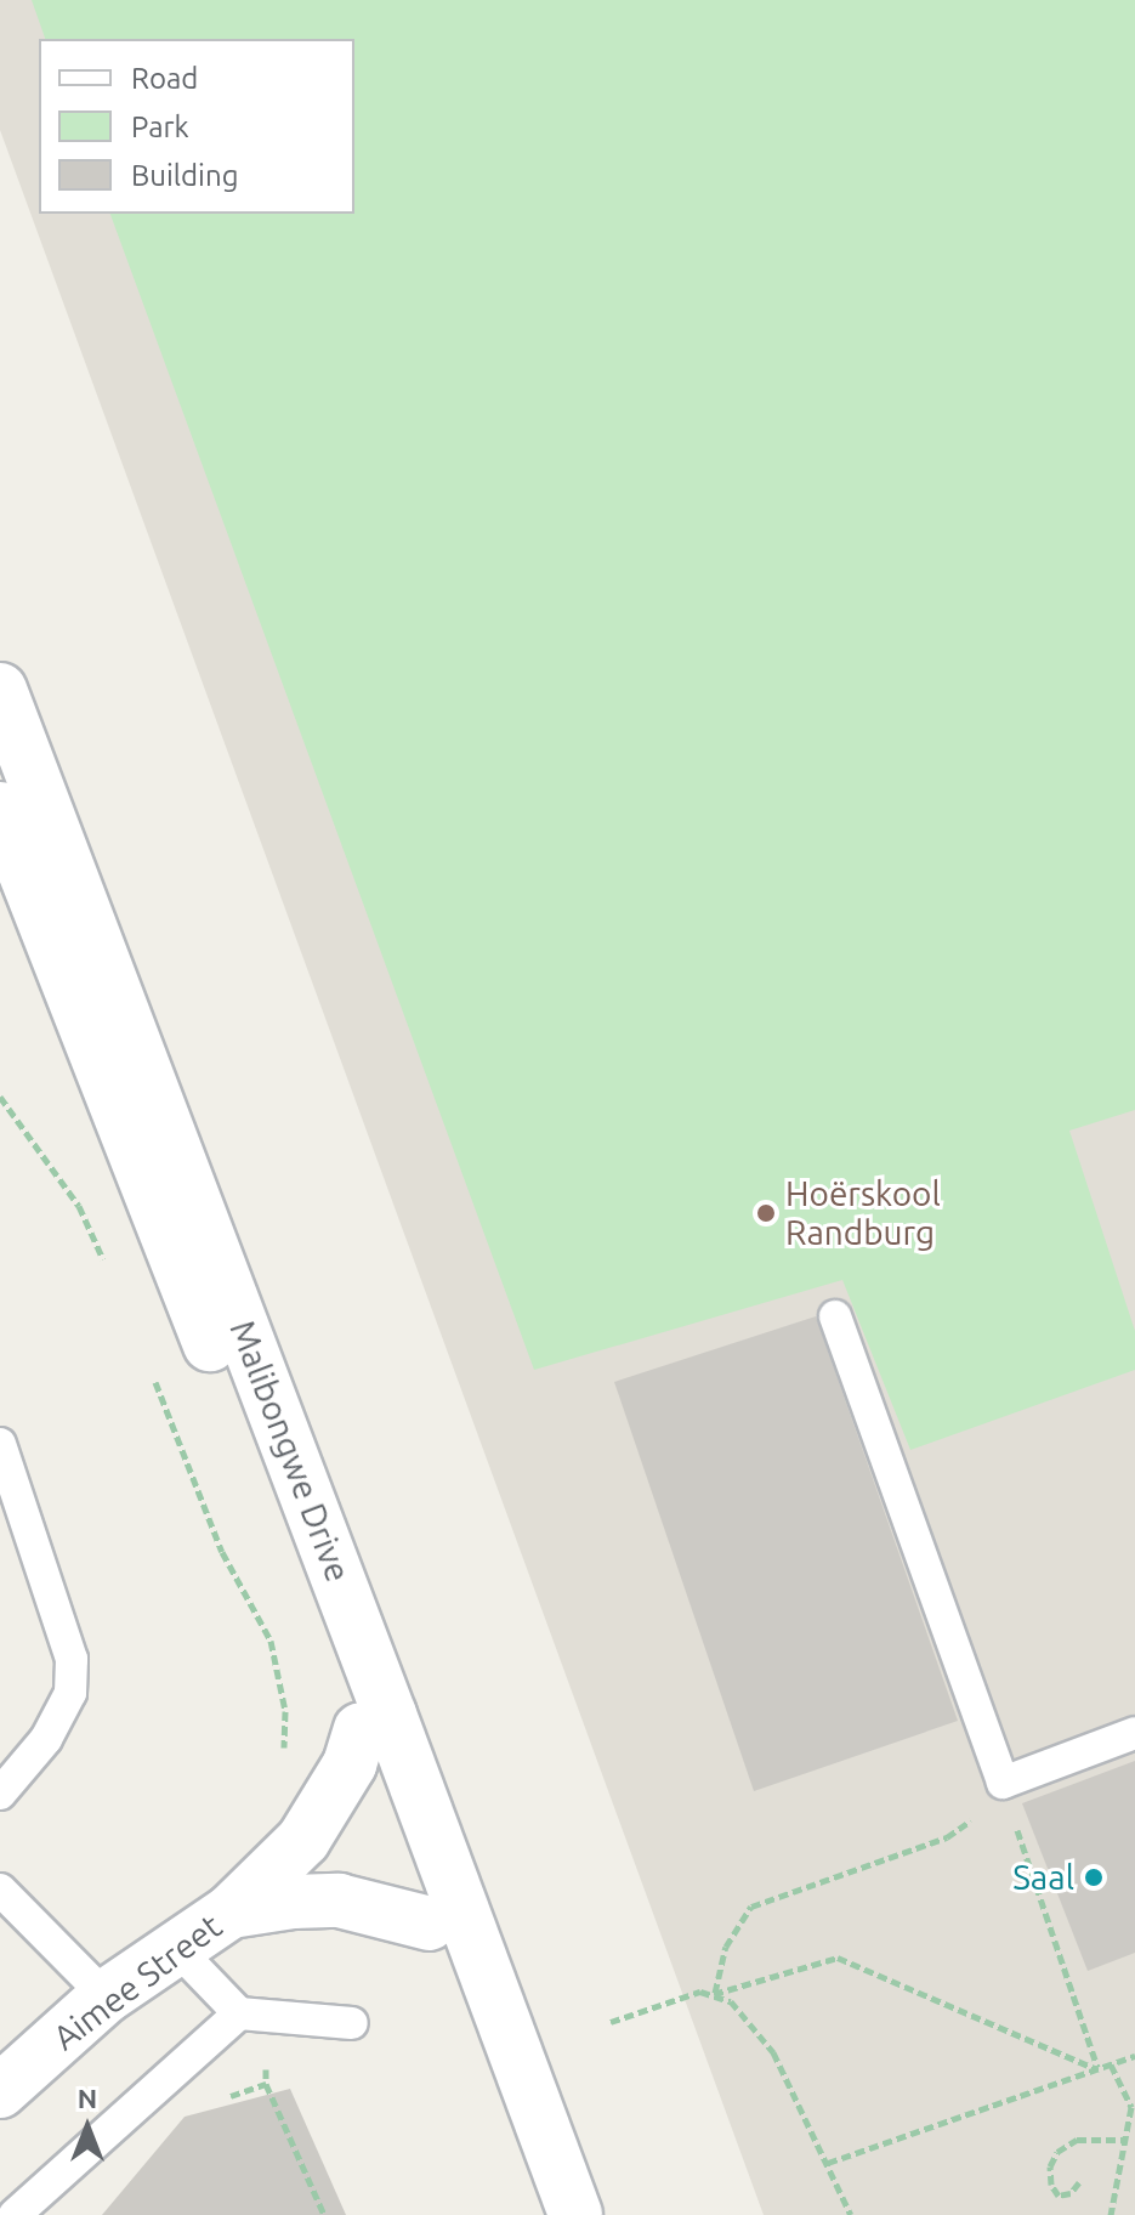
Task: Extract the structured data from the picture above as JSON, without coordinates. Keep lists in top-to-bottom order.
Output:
{
  "streets": {
    "main road": ["Malibongwe Drive", "Aimee Street"]
  },
  "crossings": [
    ["Malibongwe Drive", "Aimee Street"]
  ],
  "places": ["Hoërskool Randburg", "Saal"],
  "legend": ["Road", "Park", "Building"],
  "north": "top"
}
